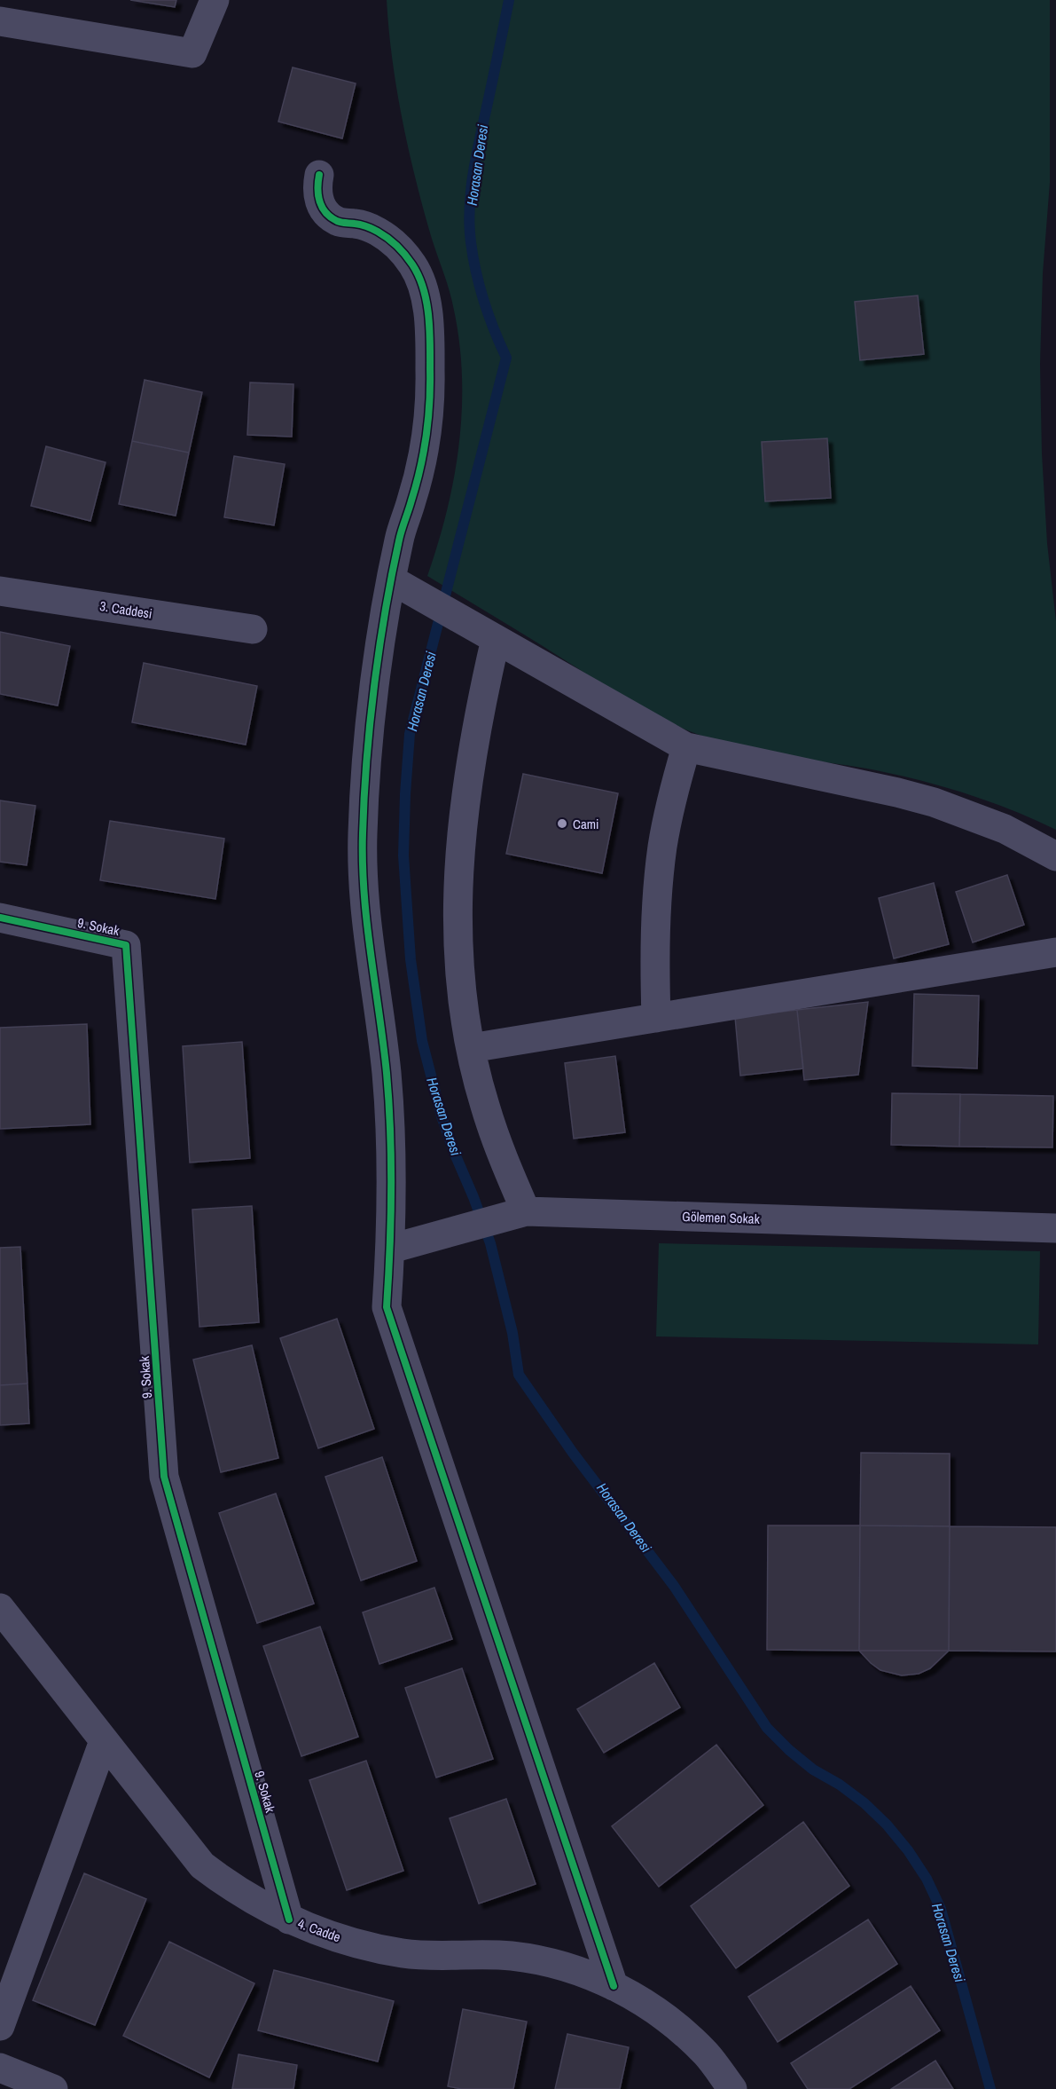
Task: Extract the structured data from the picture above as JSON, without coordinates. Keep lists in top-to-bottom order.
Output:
{
  "streets": {
    "street": [
      "3. Caddesi",
      "9. Sokak",
      "Gölemen Sokak",
      "4. Cadde"
    ]
  },
  "crossings": [
    ["9. Sokak", "4. Cadde"]
  ],
  "water": ["Horasan Deresi"],
  "places": ["Cami"]
}
